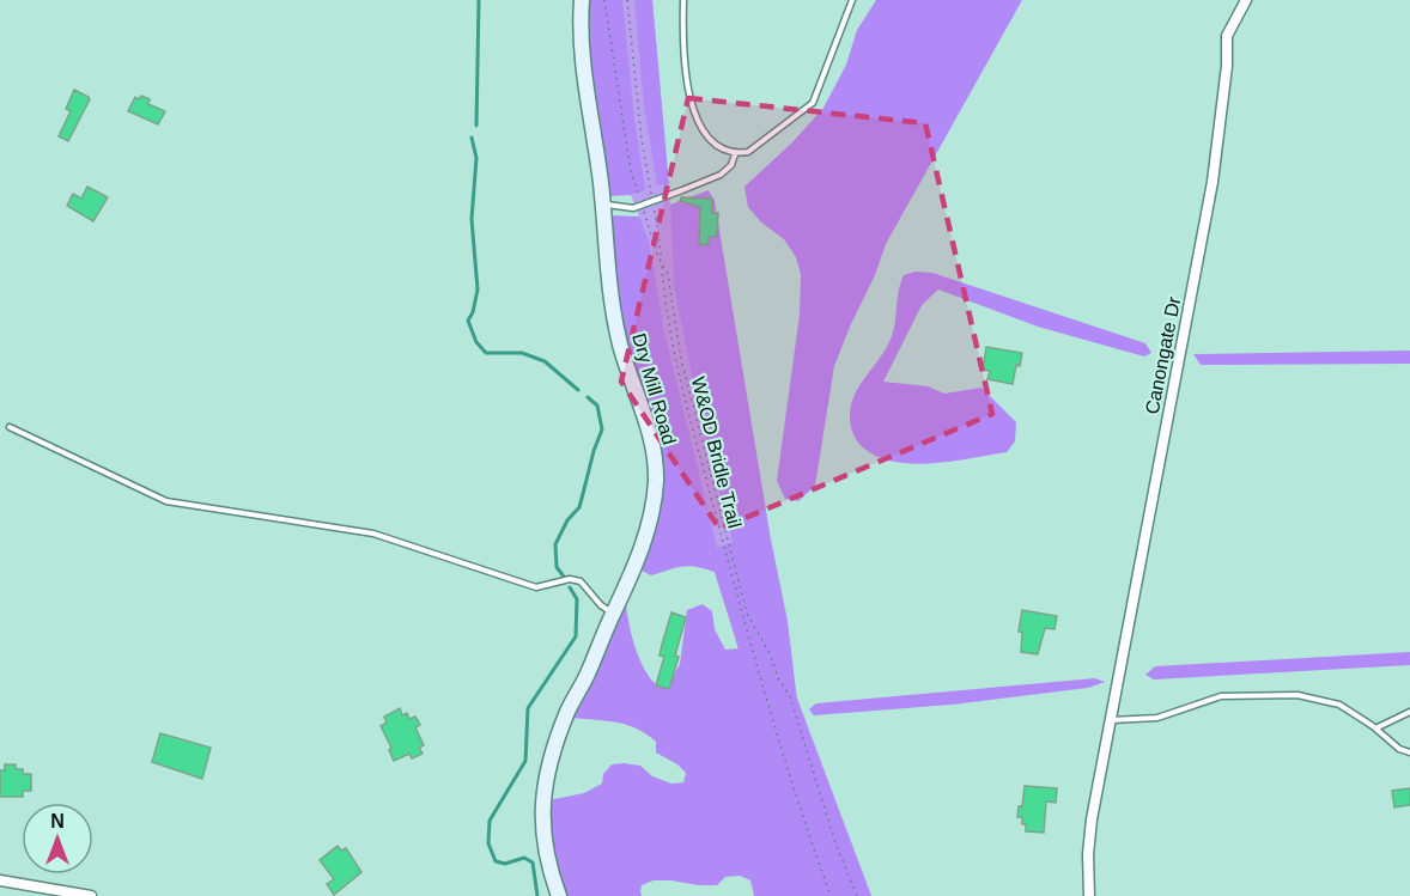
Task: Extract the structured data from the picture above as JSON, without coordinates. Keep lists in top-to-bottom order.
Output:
{
  "streets": {
    "street": ["Canongate Dr", "Dry Mill Road"],
    "path": ["W&OD Bridle Trail"]
  },
  "north": "top"
}
